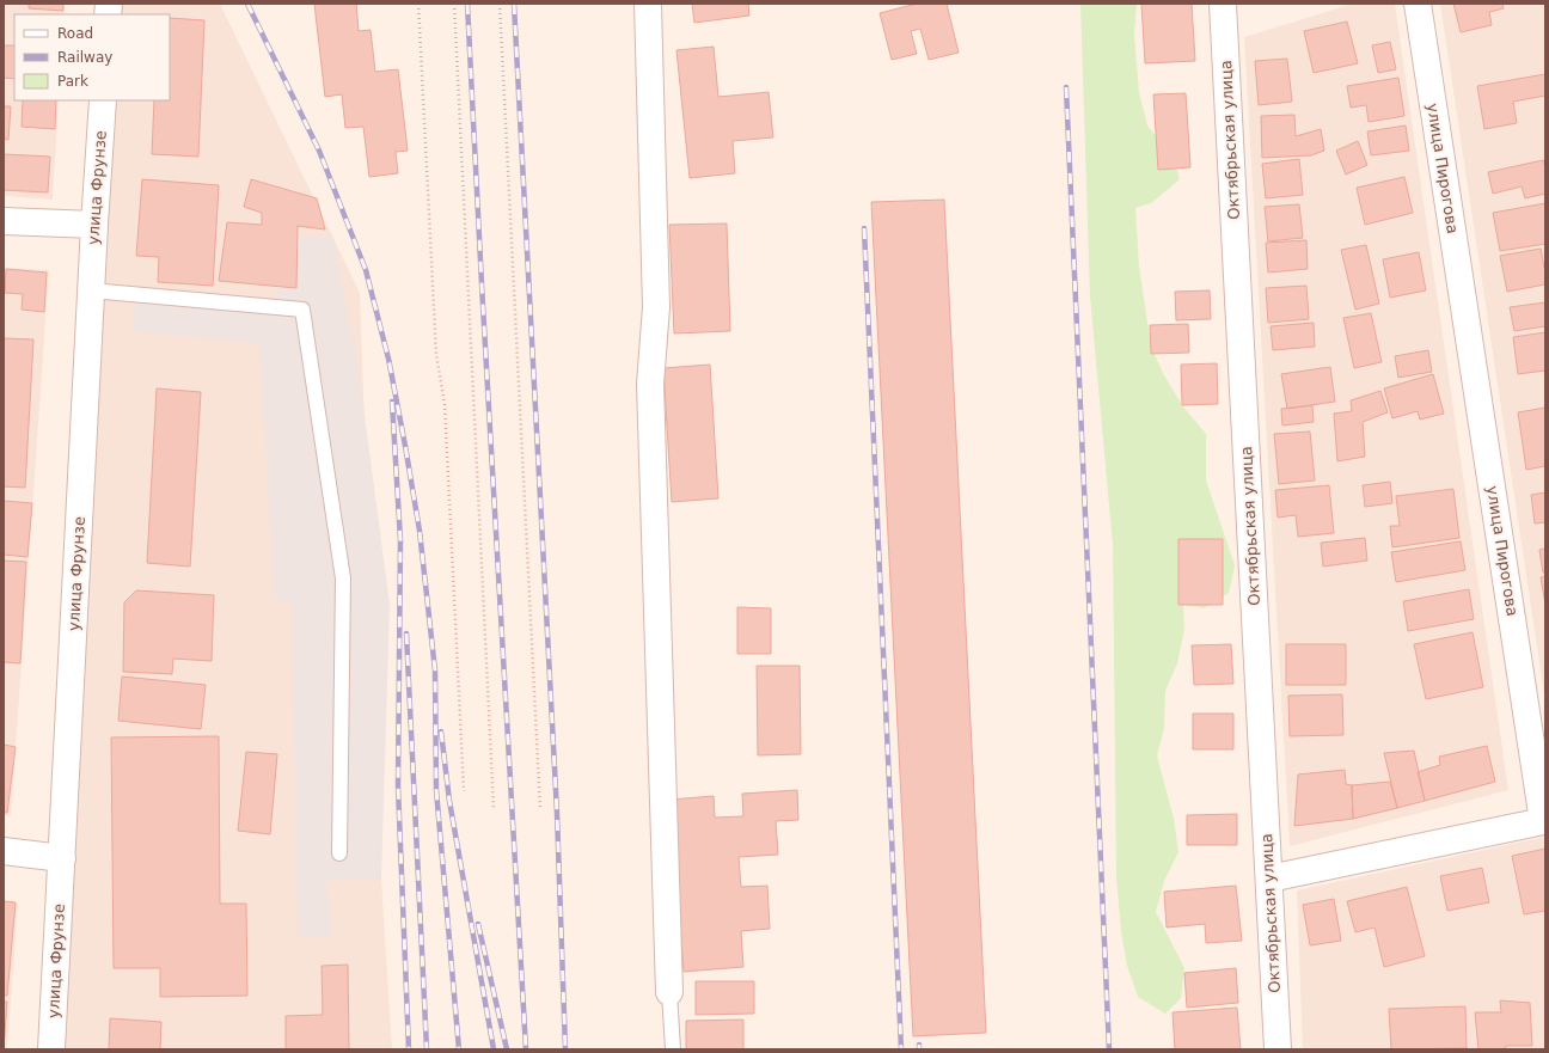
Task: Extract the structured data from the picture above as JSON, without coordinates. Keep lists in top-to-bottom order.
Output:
{
  "streets": {
    "street": ["Октябрьская улица", "улица Пирогова", "улица Фрунзе"]
  },
  "crossings": [
    ["Октябрьская улица", "улица Пирогова"]
  ],
  "legend": ["Road", "Railway", "Park"]
}
